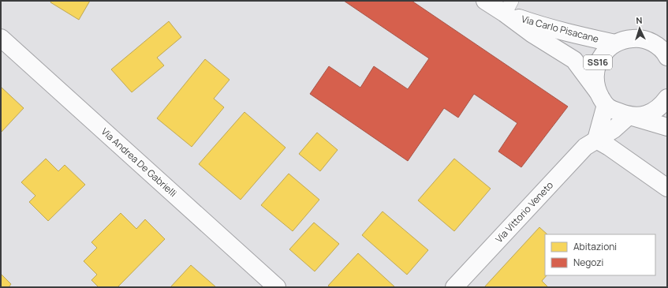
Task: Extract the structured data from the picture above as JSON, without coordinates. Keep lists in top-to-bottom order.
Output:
{
  "streets": {
    "street": [
      "Via Carlo Pisacane",
      "SS16",
      "Via Andrea De Gabrielli",
      "Via Vittorio Veneto"
    ]
  },
  "crossings": [
    ["Via Carlo Pisacane", "Via Vittorio Veneto"]
  ],
  "legend": ["Abitazioni", "Negozi"],
  "north": "top"
}
